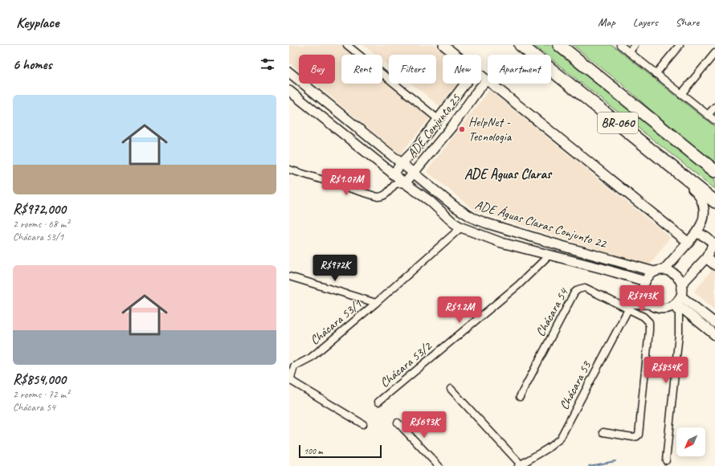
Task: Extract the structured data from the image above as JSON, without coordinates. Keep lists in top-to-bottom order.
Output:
{
  "streets": {
    "highway": ["BR-060"],
    "street": [
      "ADE Conjunto 25",
      "ADE Águas Claras Conjunto 22",
      "Chácara 54",
      "Chácara 53/1",
      "Chácara 53/2",
      "Chácara 53"
    ]
  },
  "crossings": [
    ["ADE Conjunto 25", "ADE Águas Claras Conjunto 22"],
    ["ADE Águas Claras Conjunto 22", "Chácara 53"],
    ["Chácara 54", "Chácara 53"]
  ],
  "districts": ["ADE Aguas Claras"],
  "places": ["HelpNet - Tecnologia"],
  "scale_bar": "100 m",
  "north": "bottom left",
  "page": {
    "header": "Keyplace",
    "nav": ["Map", "Layers", "Share"],
    "heading": "6 homes",
    "chip": [
      "Buy",
      "Rent",
      "Filters",
      "New",
      "Apartment"
    ],
    "list": [
      {
        "name": "R$972,000",
        "note": "2 rooms · 68 m² · Chácara 53/1"
      },
      {
        "name": "R$854,000",
        "note": "2 rooms · 72 m² · Chácara 54"
      }
    ],
    "price": [
      "R$1.07M",
      "R$972K",
      "R$743K",
      "R$1.2M",
      "R$854K",
      "R$693K"
    ],
    "scale": "100 m"
  }
}
